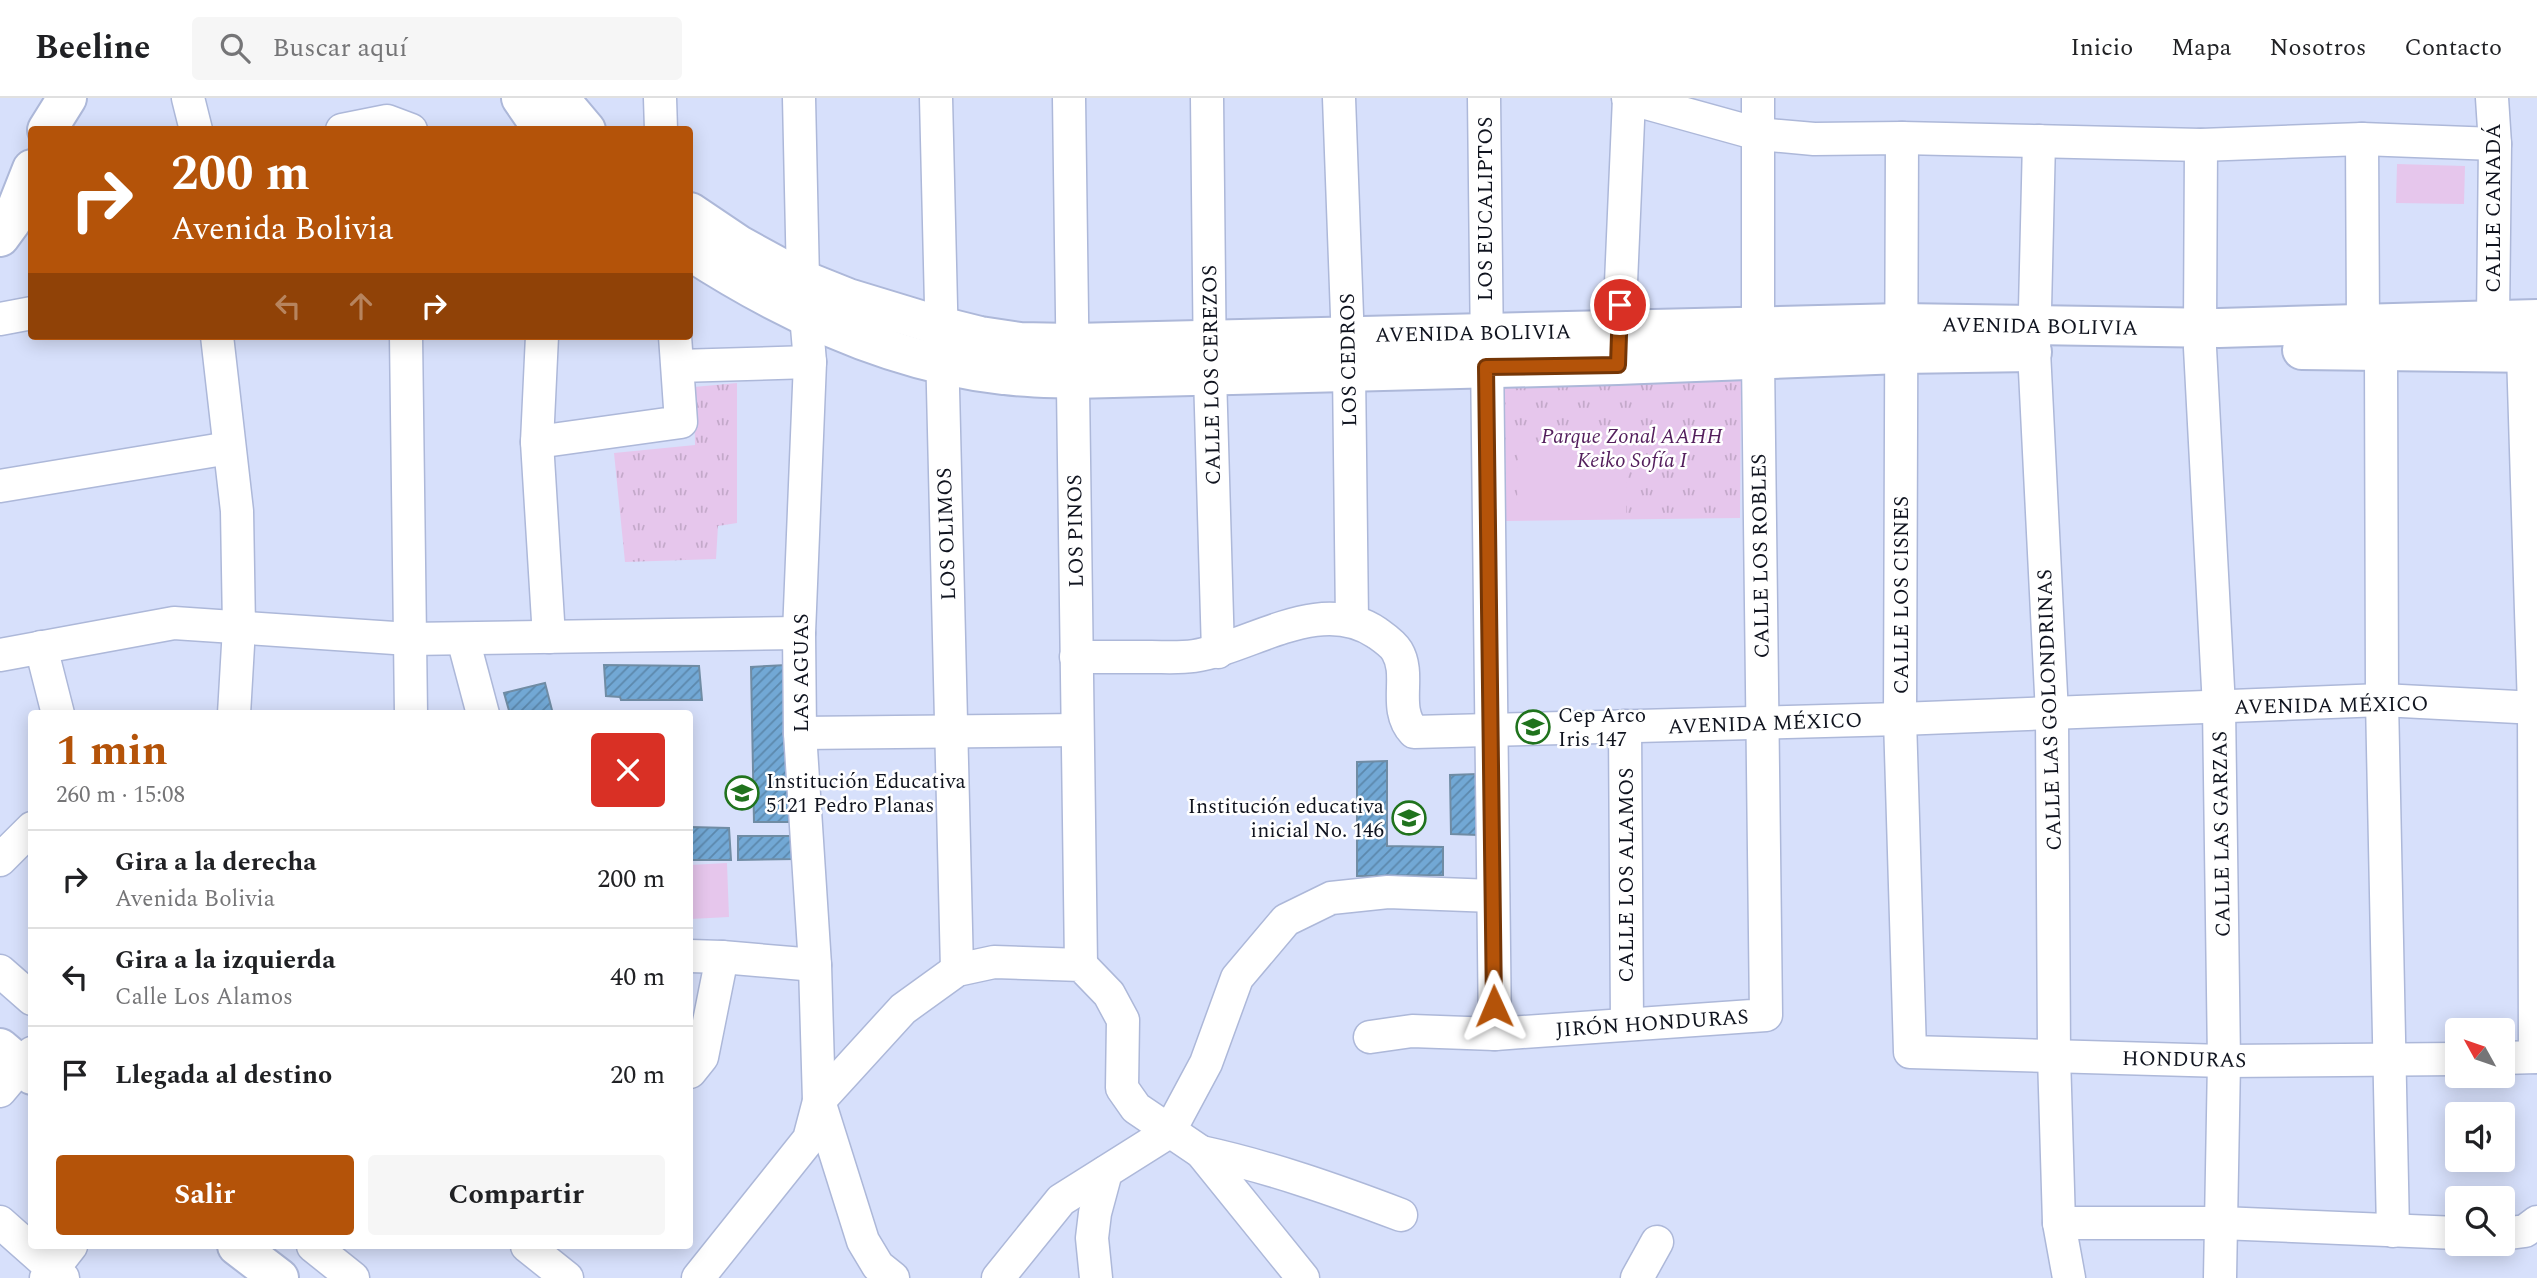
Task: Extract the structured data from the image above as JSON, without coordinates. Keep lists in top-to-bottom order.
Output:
{
  "streets": {
    "main road": ["AVENIDA BOLIVIA"],
    "street": [
      "CALLE CANADÁ",
      "LOS EUCALIPTOS",
      "LOS CEDROS",
      "CALLE LOS CEREZOS",
      "LOS PINOS",
      "LOS OLIMOS",
      "CALLE LOS ROBLES",
      "CALLE LOS CISNES",
      "LAS AGUAS",
      "AVENIDA MÉXICO",
      "CALLE LAS GOLONDRINAS",
      "CALLE LAS GARZAS",
      "CALLE LOS ALAMOS",
      "JIRÓN HONDURAS",
      "HONDURAS"
    ]
  },
  "crossings": [
    ["CALLE CANADÁ", "AVENIDA BOLIVIA"],
    ["LOS EUCALIPTOS", "AVENIDA BOLIVIA"],
    ["LOS EUCALIPTOS", "AVENIDA MÉXICO"],
    ["LOS EUCALIPTOS", "JIRÓN HONDURAS"],
    ["AVENIDA BOLIVIA", "LOS CEDROS"],
    ["AVENIDA BOLIVIA", "CALLE LOS CEREZOS"],
    ["AVENIDA BOLIVIA", "LOS PINOS"],
    ["AVENIDA BOLIVIA", "LOS OLIMOS"],
    ["AVENIDA BOLIVIA", "CALLE LOS ROBLES"],
    ["AVENIDA BOLIVIA", "CALLE LOS CISNES"],
    ["AVENIDA BOLIVIA", "LAS AGUAS"],
    ["AVENIDA BOLIVIA", "CALLE LAS GOLONDRINAS"],
    ["AVENIDA BOLIVIA", "CALLE LAS GARZAS"],
    ["LOS CEDROS", "AVENIDA MÉXICO"],
    ["CALLE LOS CEREZOS", "AVENIDA MÉXICO"],
    ["LOS PINOS", "AVENIDA MÉXICO"],
    ["CALLE LOS ROBLES", "AVENIDA MÉXICO"],
    ["CALLE LOS ROBLES", "JIRÓN HONDURAS"],
    ["CALLE LOS CISNES", "AVENIDA MÉXICO"],
    ["CALLE LOS CISNES", "HONDURAS"],
    ["AVENIDA MÉXICO", "CALLE LAS GOLONDRINAS"],
    ["AVENIDA MÉXICO", "CALLE LAS GARZAS"],
    ["AVENIDA MÉXICO", "CALLE LOS ALAMOS"],
    ["CALLE LAS GOLONDRINAS", "HONDURAS"],
    ["CALLE LAS GARZAS", "HONDURAS"],
    ["CALLE LOS ALAMOS", "JIRÓN HONDURAS"]
  ],
  "parks": ["Parque Zonal AAHH Keiko Sofía I"],
  "places": {
    "school or university": ["Cep Arco Iris 147", "Institución Educativa 5121 Pedro Planas", "Institución educativa inicial No. 146"]
  },
  "north": "top left",
  "page": {
    "header": "Beeline",
    "search": "Buscar aquí",
    "nav": [
      "Inicio",
      "Mapa",
      "Nosotros",
      "Contacto"
    ],
    "turn": ["200 m", "Avenida Bolivia"],
    "heading": ["1 min", "260 m · 15:08"],
    "list": [
      {
        "name": "Gira a la derecha",
        "note": "Avenida Bolivia",
        "value": "200 m"
      },
      {
        "name": "Gira a la izquierda",
        "note": "Calle Los Alamos",
        "value": "40 m"
      },
      {
        "name": "Llegada al destino",
        "value": "20 m"
      }
    ],
    "buttons": ["Salir", "Compartir"]
  }
}
